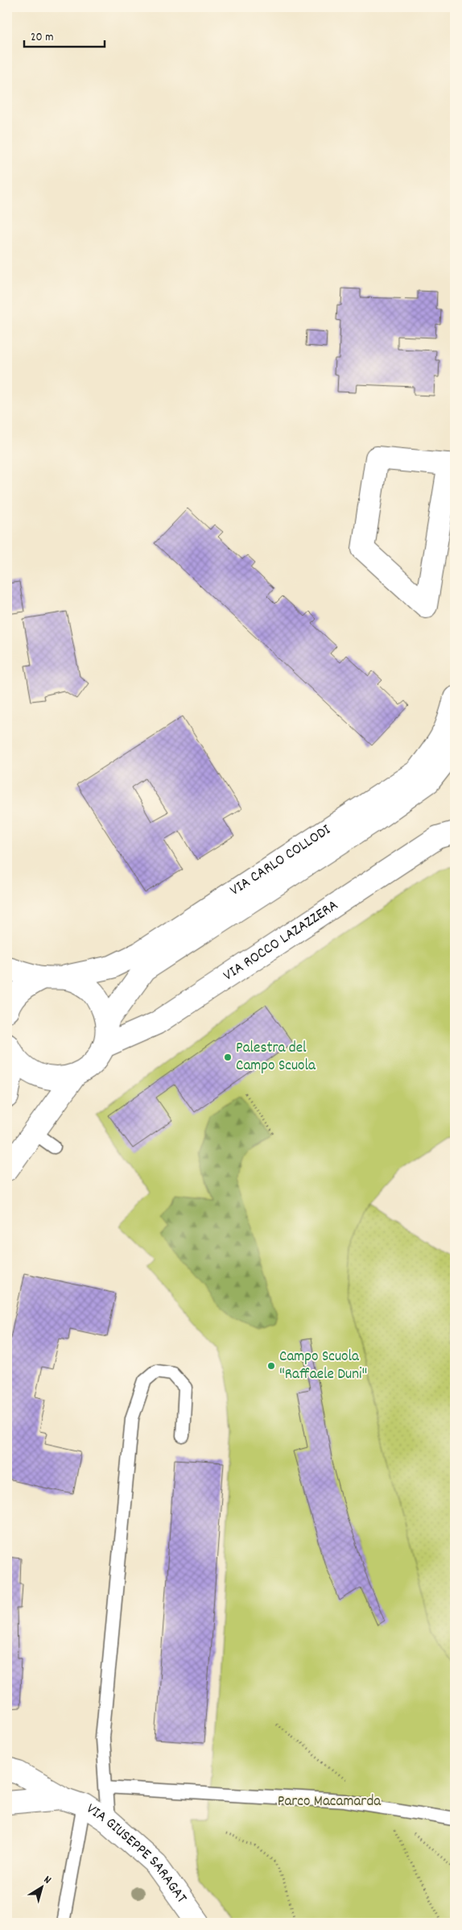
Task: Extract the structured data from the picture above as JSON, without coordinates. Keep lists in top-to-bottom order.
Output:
{
  "streets": {
    "street": ["VIA CARLO COLLODI", "VIA ROCCO LAZAZZERA", "VIA GIUSEPPE SARAGAT"]
  },
  "parks": ["Parco Macamarda"],
  "places": ["Palestra del Campo Scuola", "Campo Scuola \"Raffaele Duni\""],
  "scale_bar": "20 m",
  "north": "top right"
}
